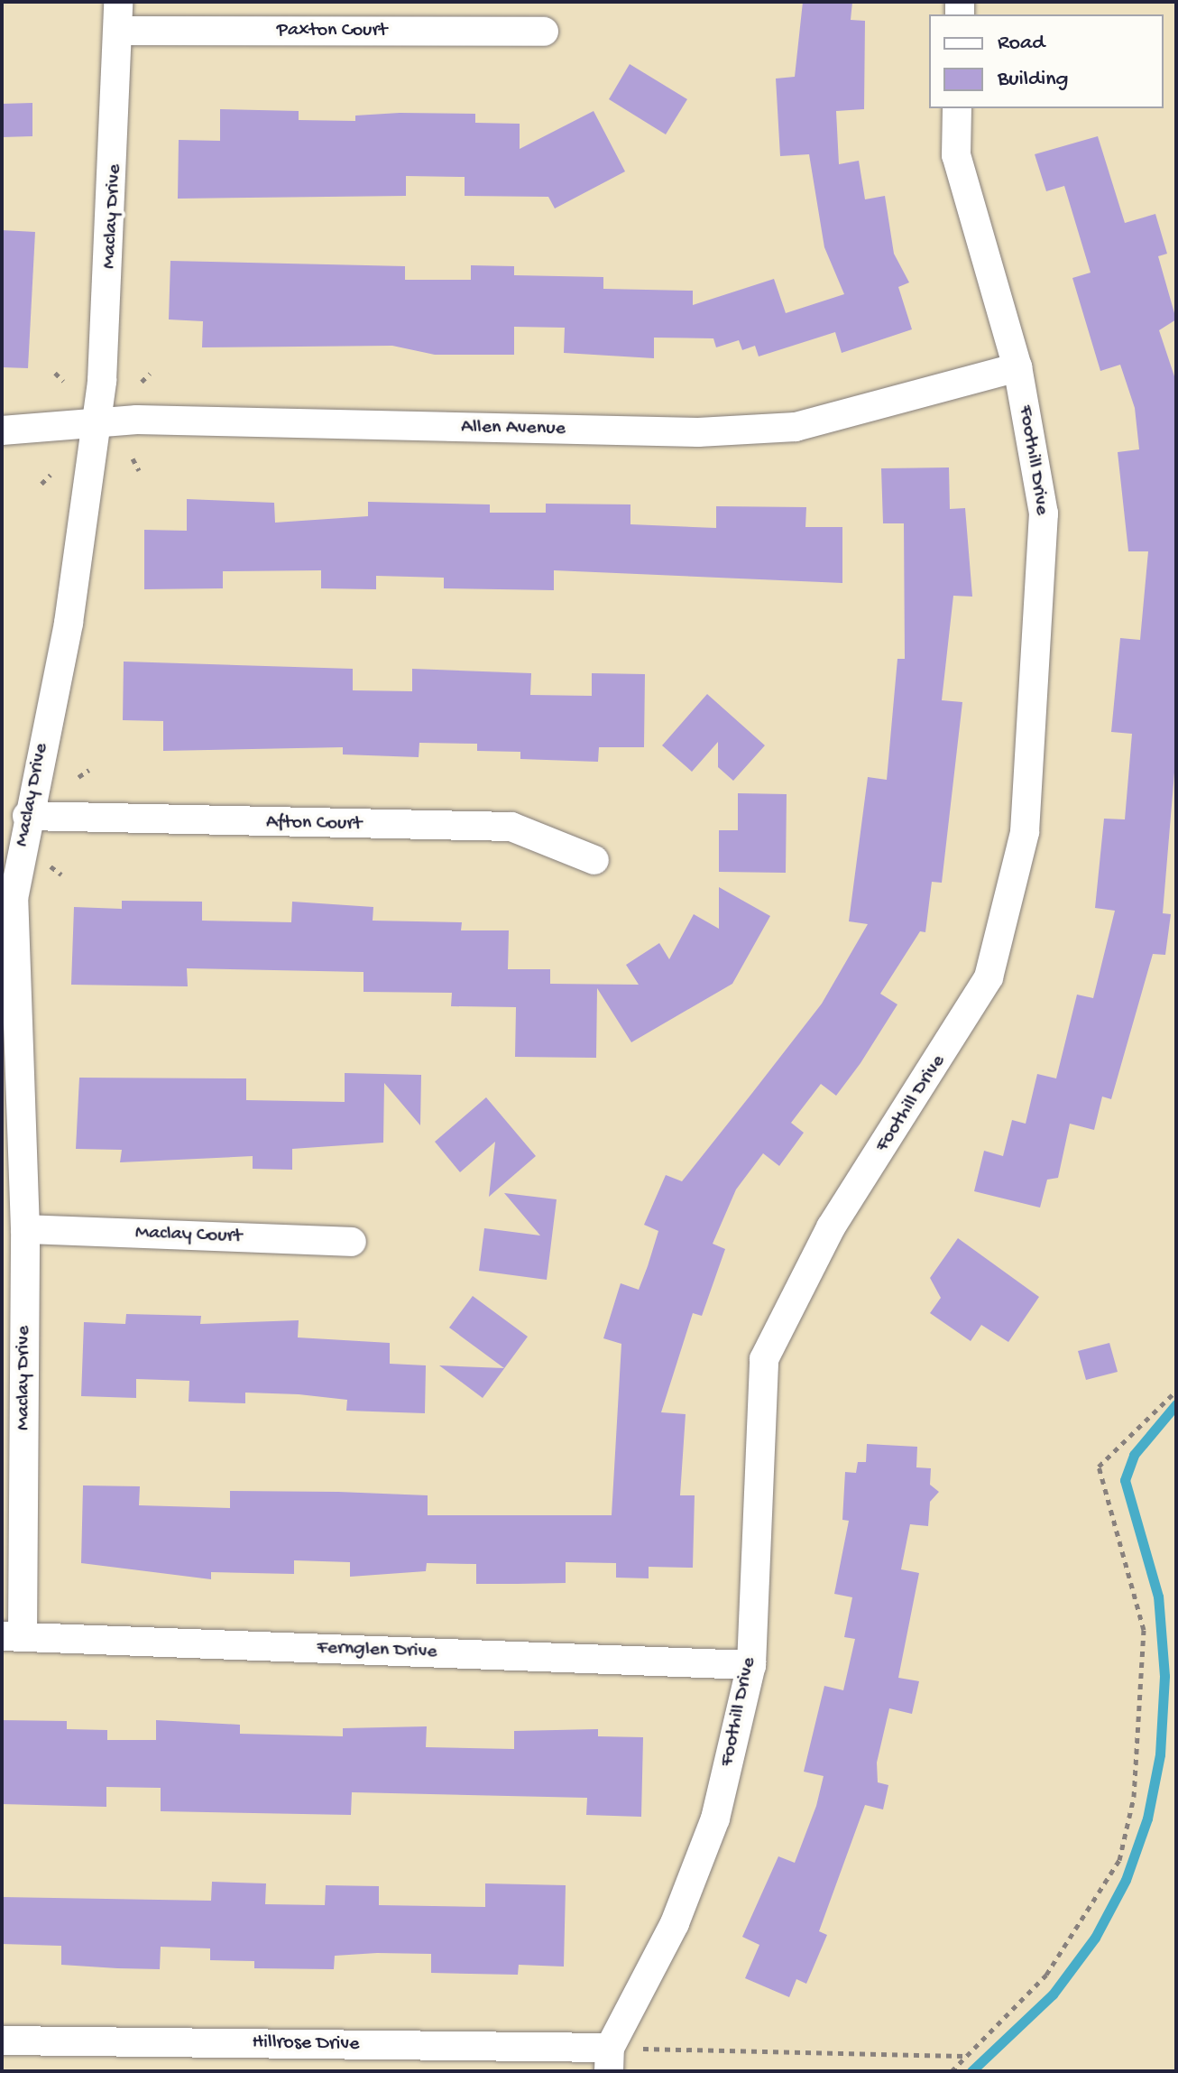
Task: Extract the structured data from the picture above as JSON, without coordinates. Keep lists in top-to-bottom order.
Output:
{
  "streets": {
    "street": [
      "Paxton Court",
      "Maclay Drive",
      "Allen Avenue",
      "Foothill Drive",
      "Afton Court",
      "Maclay Court",
      "Fernglen Drive",
      "Hillrose Drive"
    ]
  },
  "crossings": [
    ["Paxton Court", "Maclay Drive"],
    ["Maclay Drive", "Allen Avenue"],
    ["Maclay Drive", "Afton Court"],
    ["Maclay Drive", "Maclay Court"],
    ["Maclay Drive", "Fernglen Drive"],
    ["Allen Avenue", "Foothill Drive"],
    ["Foothill Drive", "Fernglen Drive"],
    ["Foothill Drive", "Hillrose Drive"]
  ],
  "legend": ["Road", "Building"]
}
